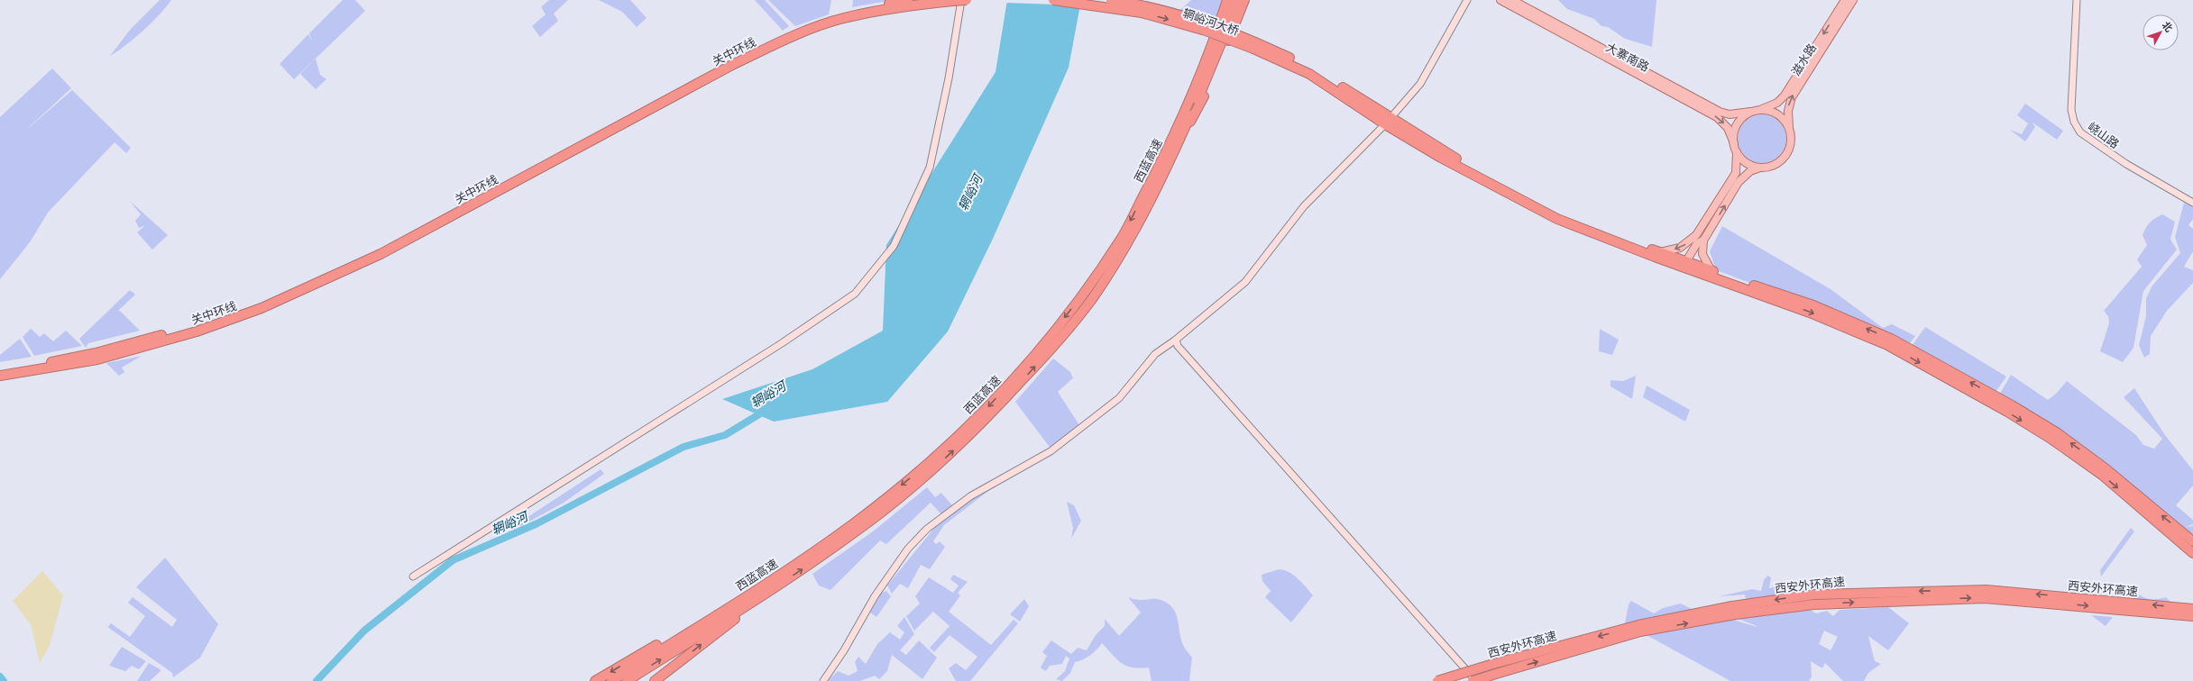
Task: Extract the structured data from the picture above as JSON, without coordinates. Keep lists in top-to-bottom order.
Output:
{
  "streets": {
    "highway": [
      "辋峪河大桥",
      "关中环线",
      "西蓝高速",
      "西安外环高速"
    ],
    "main road": ["大寨南路", "滋水路"],
    "street": ["峣山路"]
  },
  "crossings": [
    ["大寨南路", "滋水路"]
  ],
  "water": ["辋峪河"],
  "north": "top right"
}
